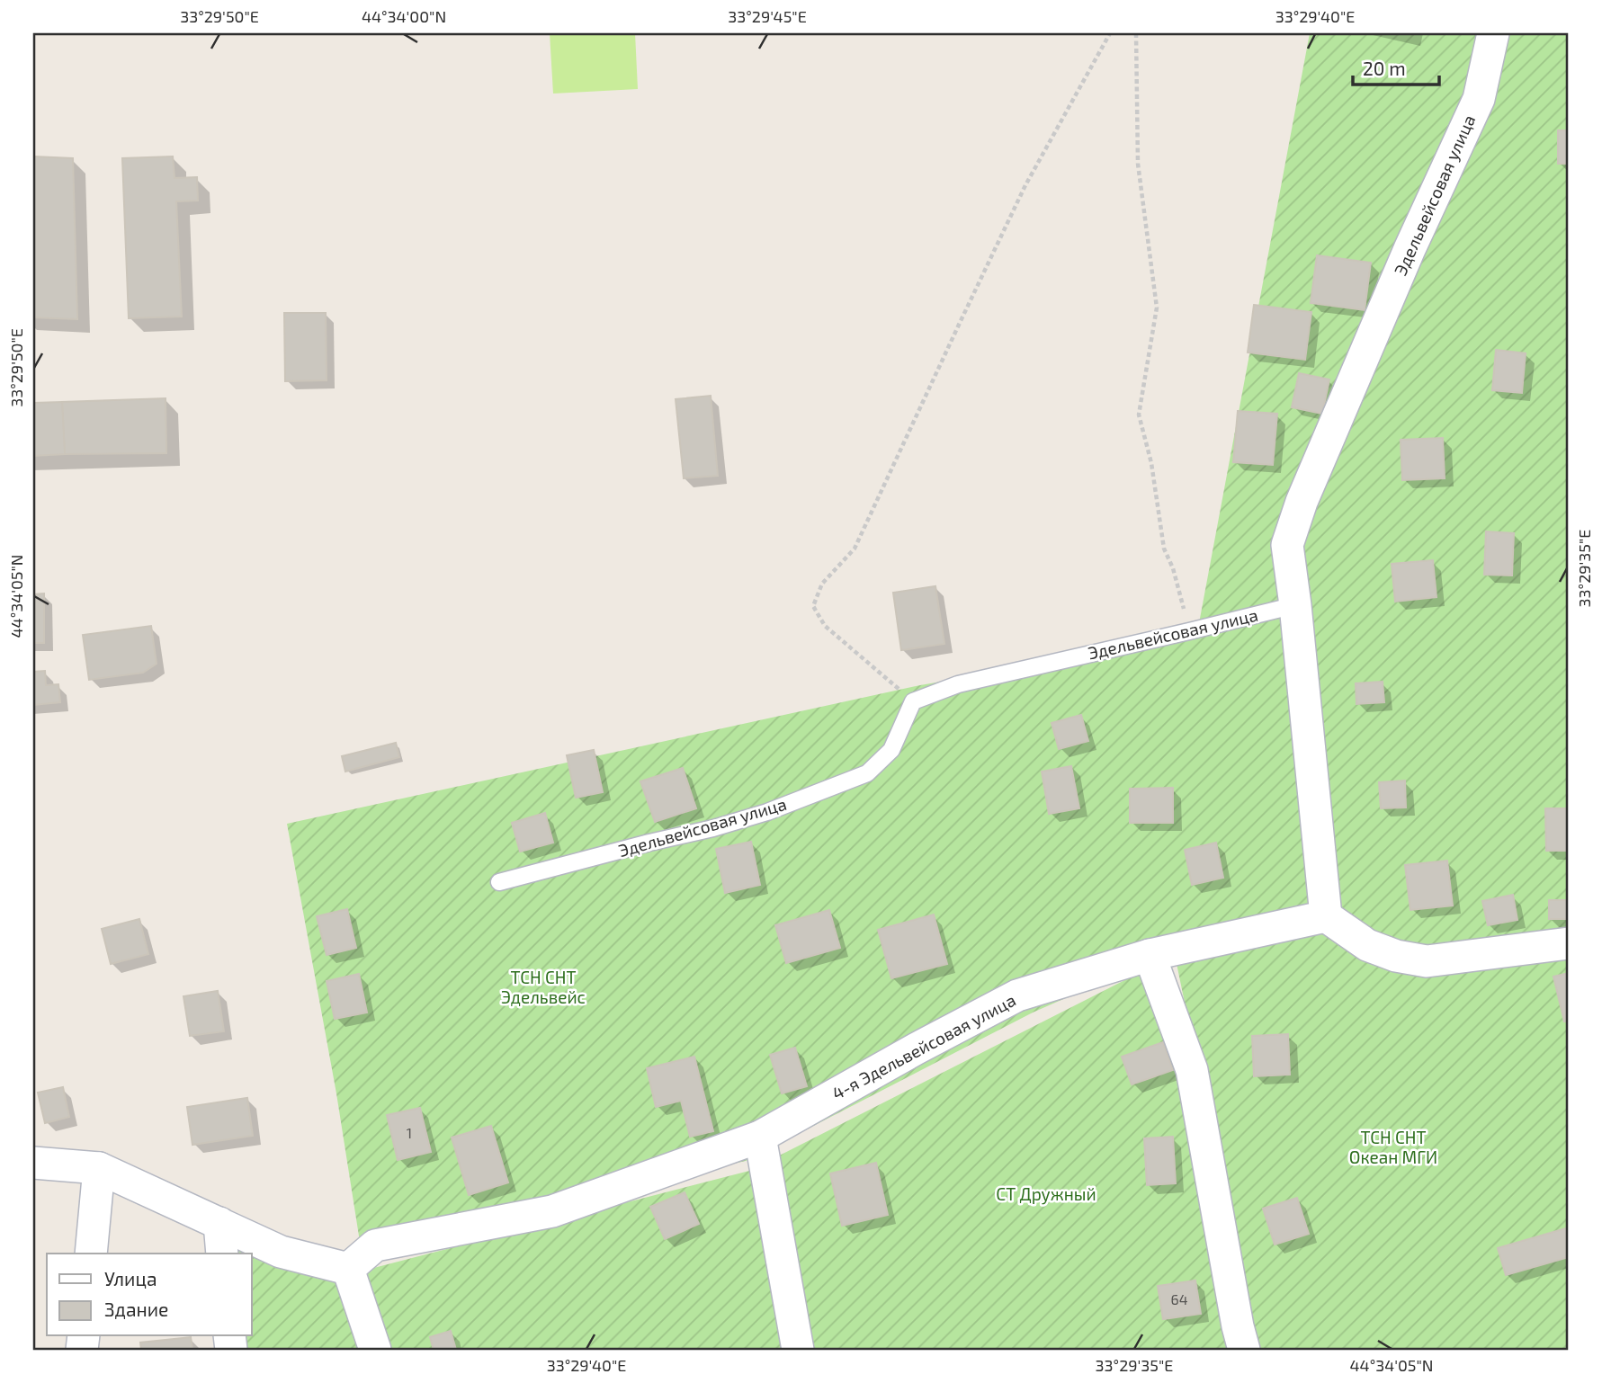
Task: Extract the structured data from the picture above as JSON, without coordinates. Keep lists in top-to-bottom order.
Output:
{
  "streets": {
    "street": ["Эдельвейсовая улица", "4-я Эдельвейсовая улица"]
  },
  "parks": ["ТСН СНТ Эдельвейс", "ТСН СНТ Океан МГИ", "СТ Дружный"],
  "house_numbers": ["1", "64"],
  "legend": ["Улица", "Здание"],
  "scale_bar": "20 m",
  "coordinates": [
    "33°29'50\"E",
    "44°34'00\"N",
    "33°29'45\"E",
    "33°29'40\"E",
    "33°29'35\"E",
    "44°34'05\"N"
  ]
}
